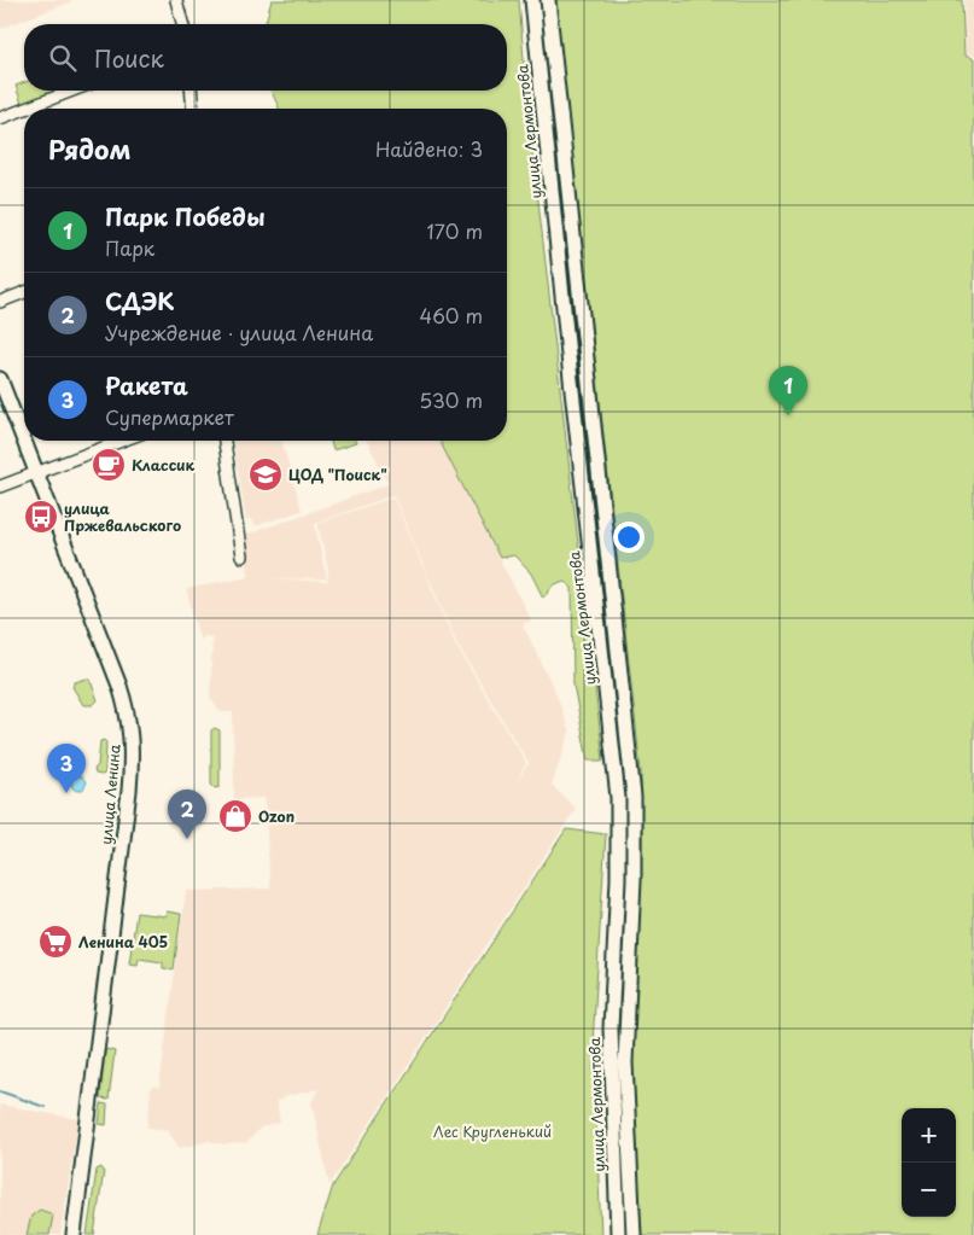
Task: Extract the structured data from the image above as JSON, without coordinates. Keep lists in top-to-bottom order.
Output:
{
  "streets": {
    "main road": ["улица Лермонтова", "улица Ленина"]
  },
  "parks": ["Лес Кругленький"],
  "places": {
    "cafe": ["Классик"],
    "school or university": ["ЦОД \"Поиск\""],
    "bus stop": ["улица Пржевальского"],
    "shop": ["Ozon"],
    "supermarket": ["Ленина 405"]
  },
  "page": {
    "search": "Поиск",
    "heading": ["Рядом", "Найдено: 3"],
    "list": [
      {
        "mark": "1",
        "name": "Парк Победы",
        "note": "Парк",
        "value": "170 m"
      },
      {
        "mark": "2",
        "name": "СДЭК",
        "note": "Учреждение · улица Ленина",
        "value": "460 m"
      },
      {
        "mark": "3",
        "name": "Ракета",
        "note": "Супермаркет",
        "value": "530 m"
      }
    ],
    "pins": ["1", "3", "2"],
    "map_buttons": ["+", "−"]
  }
}
